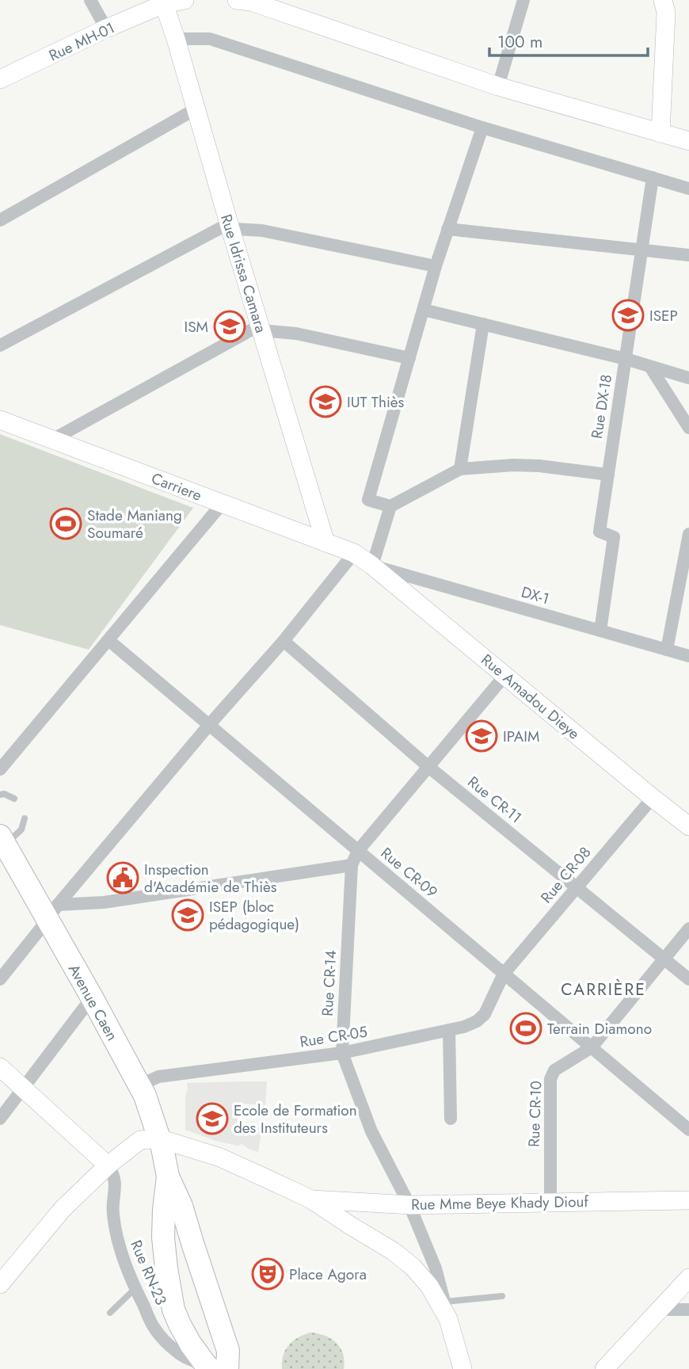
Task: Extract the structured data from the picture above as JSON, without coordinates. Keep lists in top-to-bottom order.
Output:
{
  "streets": {
    "highway": ["Avenue Caen"],
    "street": [
      "Rue MH-01",
      "Rue Idrissa Camara",
      "Rue DX-18",
      "Carriere",
      "DX-1",
      "Rue Amadou Dieye",
      "Rue CR-11",
      "Rue CR-09",
      "Rue CR-08",
      "Rue CR-14",
      "Rue CR-05",
      "Rue CR-10",
      "Rue Mme Beye Khady Diouf",
      "Rue RN-23"
    ]
  },
  "crossings": [
    ["Rue MH-01", "Rue Idrissa Camara"],
    ["Rue Idrissa Camara", "Carriere"],
    ["Rue DX-18", "DX-1"],
    ["Carriere", "Rue Amadou Dieye"],
    ["DX-1", "Rue Amadou Dieye"],
    ["Rue Amadou Dieye", "Rue CR-08"],
    ["Rue Amadou Dieye", "Rue CR-14"],
    ["Rue CR-11", "Rue CR-08"],
    ["Rue CR-11", "Rue CR-14"],
    ["Rue CR-11", "Rue CR-10"],
    ["Rue CR-09", "Rue CR-08"],
    ["Rue CR-09", "Rue CR-14"],
    ["Rue CR-09", "Rue CR-05"],
    ["Rue CR-09", "Rue CR-10"],
    ["Rue CR-08", "Rue CR-05"],
    ["Rue CR-14", "Rue CR-05"],
    ["Rue CR-14", "Rue Mme Beye Khady Diouf"],
    ["Avenue Caen", "Rue CR-05"],
    ["Avenue Caen", "Rue RN-23"],
    ["Rue CR-10", "Rue Mme Beye Khady Diouf"]
  ],
  "districts": ["CARRIÈRE"],
  "places": {
    "school or university": [
      "ISEP",
      "ISM",
      "IUT Thiès",
      "IPAIM",
      "ISEP (bloc pédagogique)",
      "Ecole de Formation des Instituteurs"
    ],
    "sports": ["Stade Maniang Soumaré", "Terrain Diamono"],
    "public building": ["Inspection d'Académie de Thiès"],
    "theatre": ["Place Agora"]
  },
  "scale_bar": "100 m"
}
